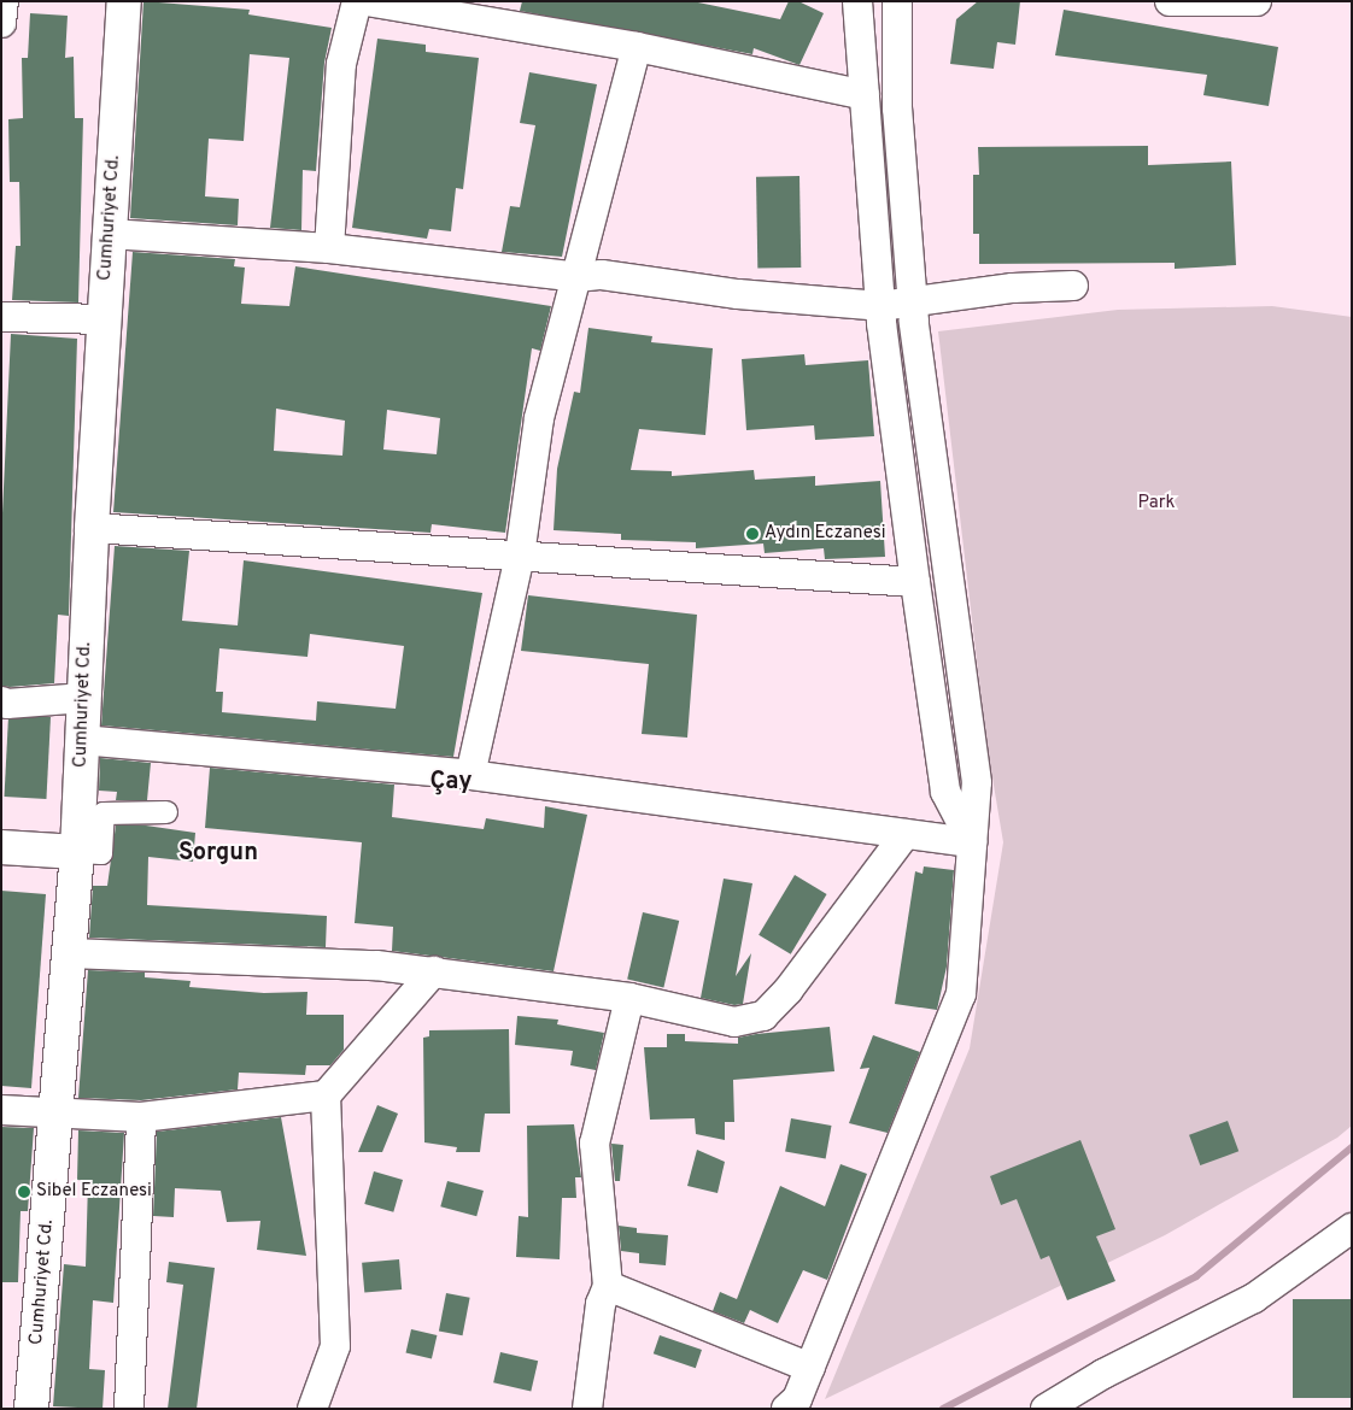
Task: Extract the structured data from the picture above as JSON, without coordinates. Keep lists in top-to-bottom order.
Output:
{
  "streets": {
    "main road": ["Cumhuriyet Cd."]
  },
  "districts": ["Çay", "Sorgun"],
  "parks": ["Park"],
  "places": ["Aydın Eczanesi", "Sibel Eczanesi"]
}
